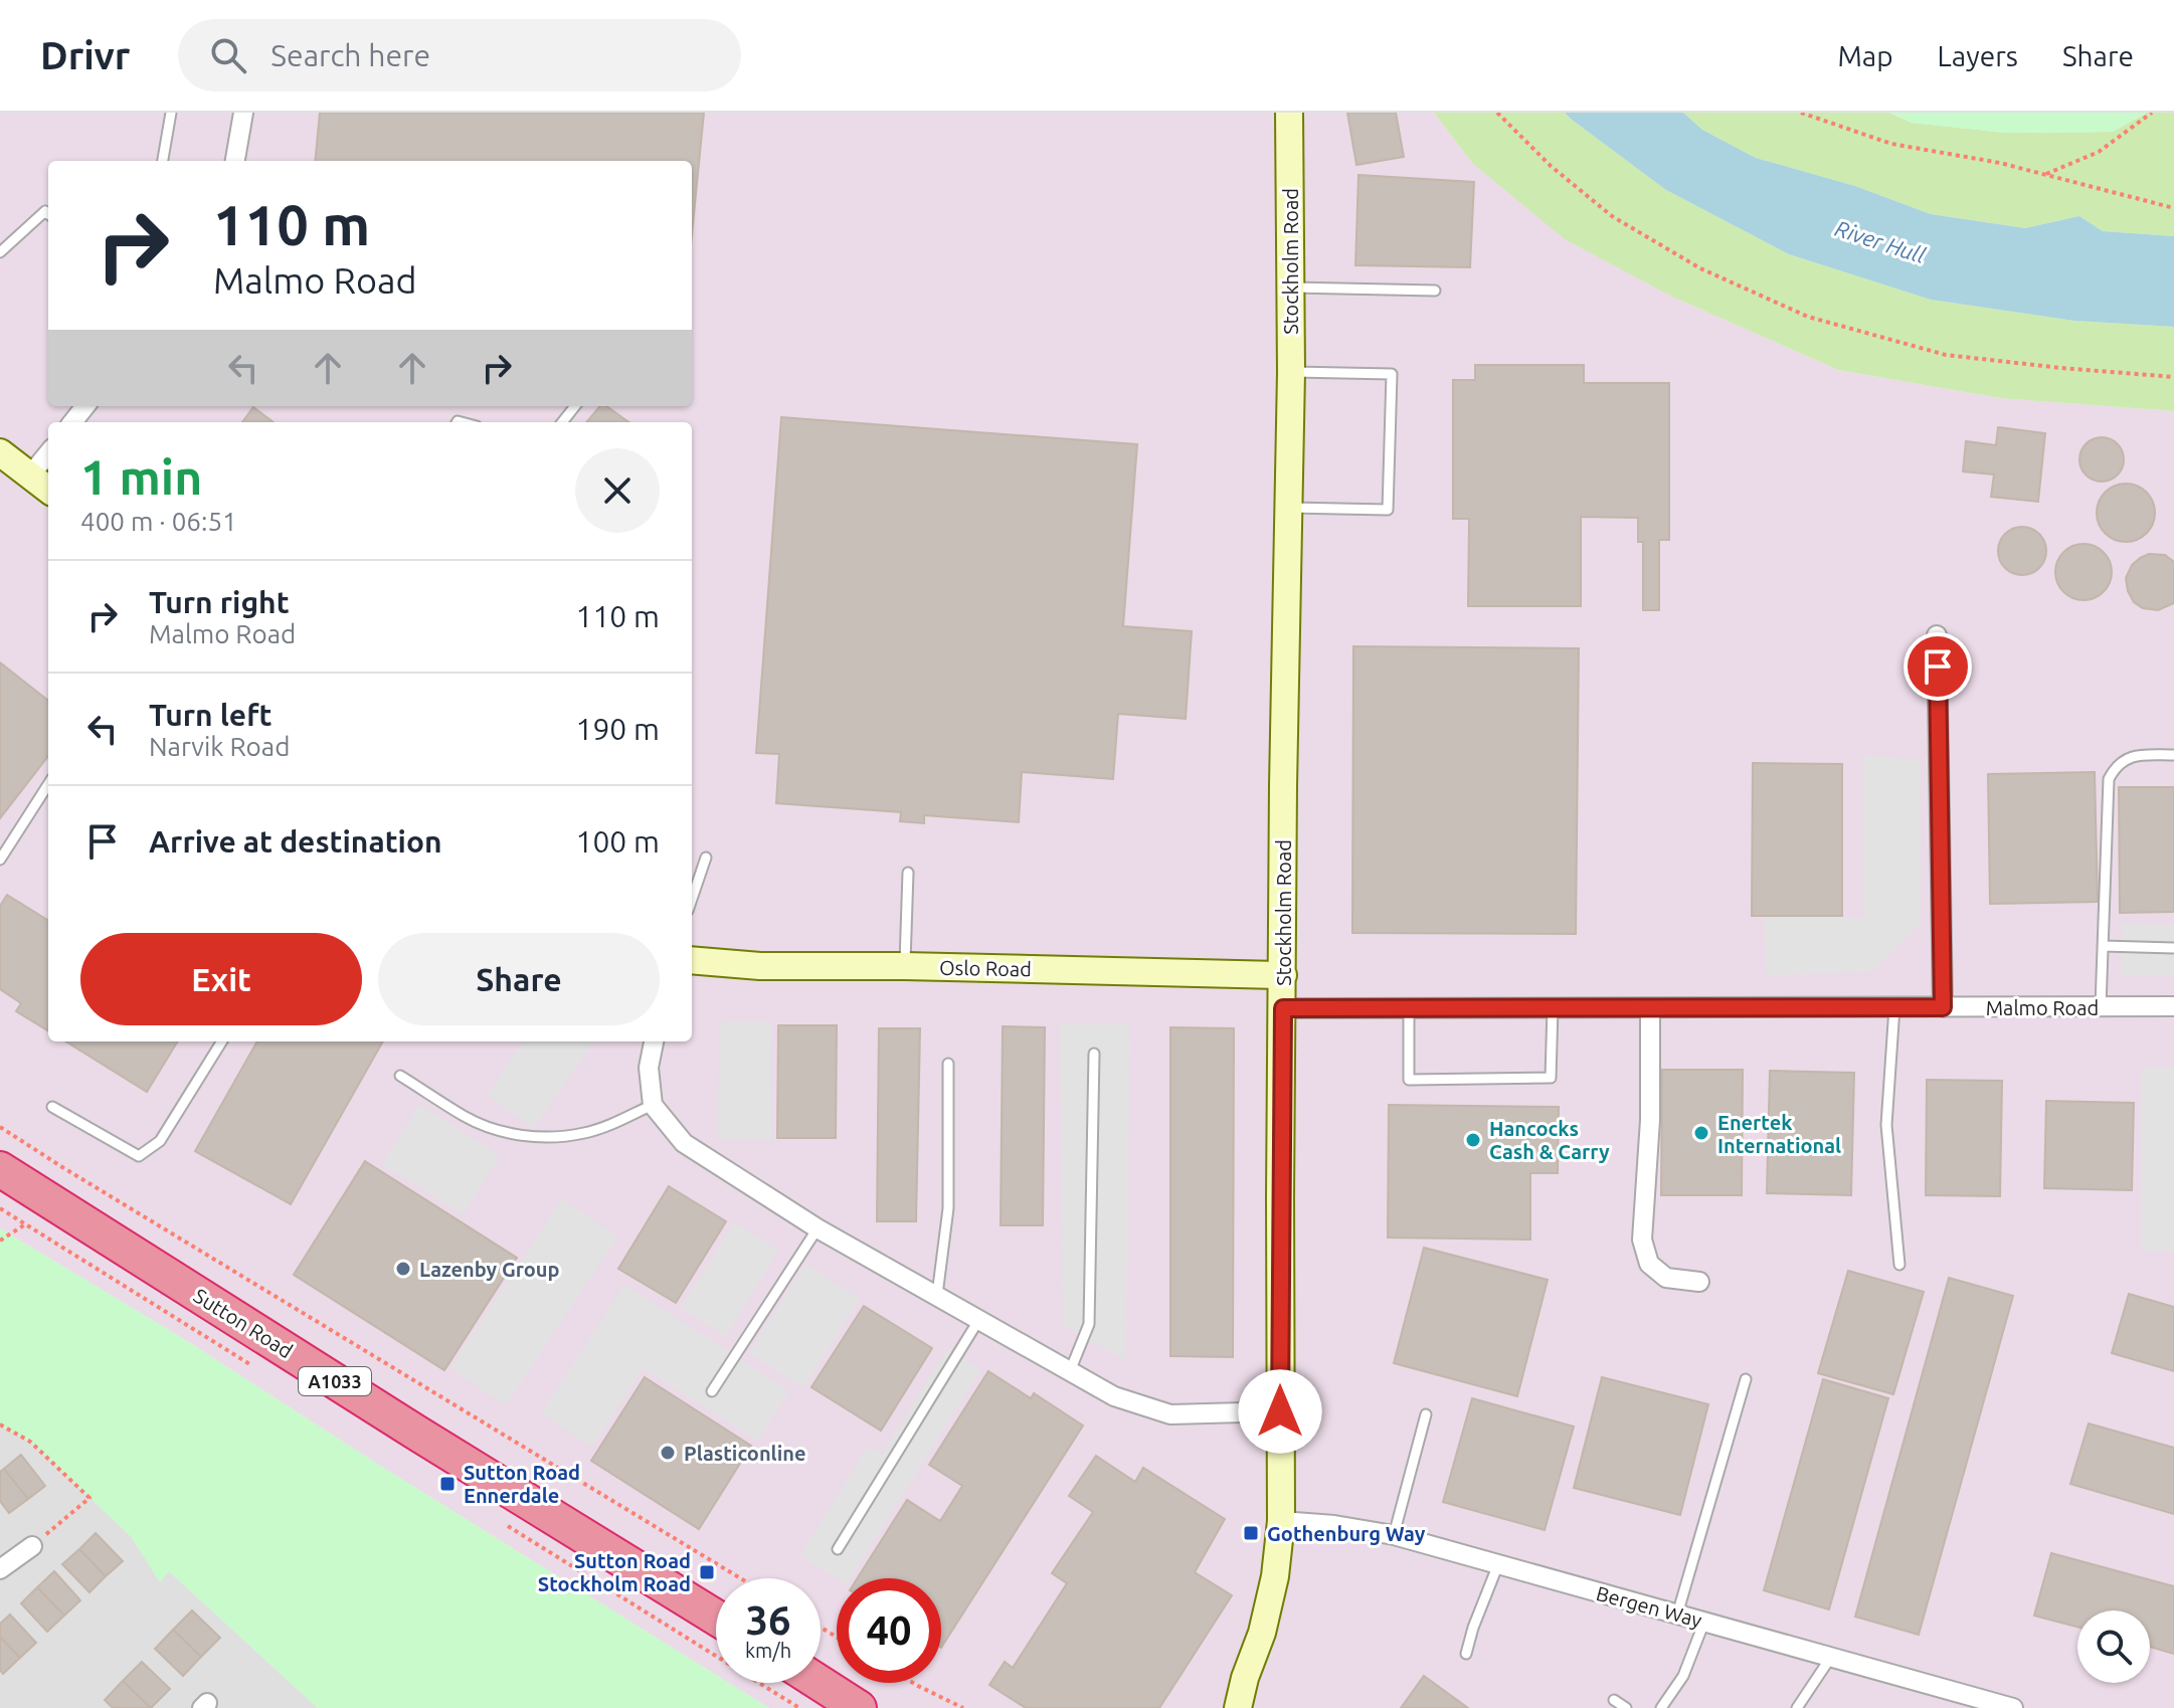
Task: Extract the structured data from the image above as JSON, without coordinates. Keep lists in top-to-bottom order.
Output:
{
  "streets": {
    "highway": ["Sutton Road", "A1033"],
    "street": [
      "Stockholm Road",
      "Oslo Road",
      "Malmo Road",
      "Bergen Way"
    ]
  },
  "crossings": [
    ["Stockholm Road", "Oslo Road"],
    ["Stockholm Road", "Malmo Road"],
    ["Stockholm Road", "Bergen Way"]
  ],
  "water": ["River Hull"],
  "places": {
    "other": [
      "Enertek International",
      "Hancocks Cash & Carry",
      "Lazenby Group",
      "Plasticonline"
    ],
    "transit": ["Sutton Road Ennerdale", "Gothenburg Way", "Sutton Road Stockholm Road"]
  },
  "page": {
    "header": "Drivr",
    "search": "Search here",
    "nav": ["Map", "Layers", "Share"],
    "turn": ["110 m", "Malmo Road"],
    "heading": ["1 min", "400 m · 06:51"],
    "list": [
      {
        "name": "Turn right",
        "note": "Malmo Road",
        "value": "110 m"
      },
      {
        "name": "Turn left",
        "note": "Narvik Road",
        "value": "190 m"
      },
      {
        "name": "Arrive at destination",
        "value": "100 m"
      }
    ],
    "buttons": ["Exit", "Share"],
    "speed": "36 km/h",
    "limit": "40"
  }
}
